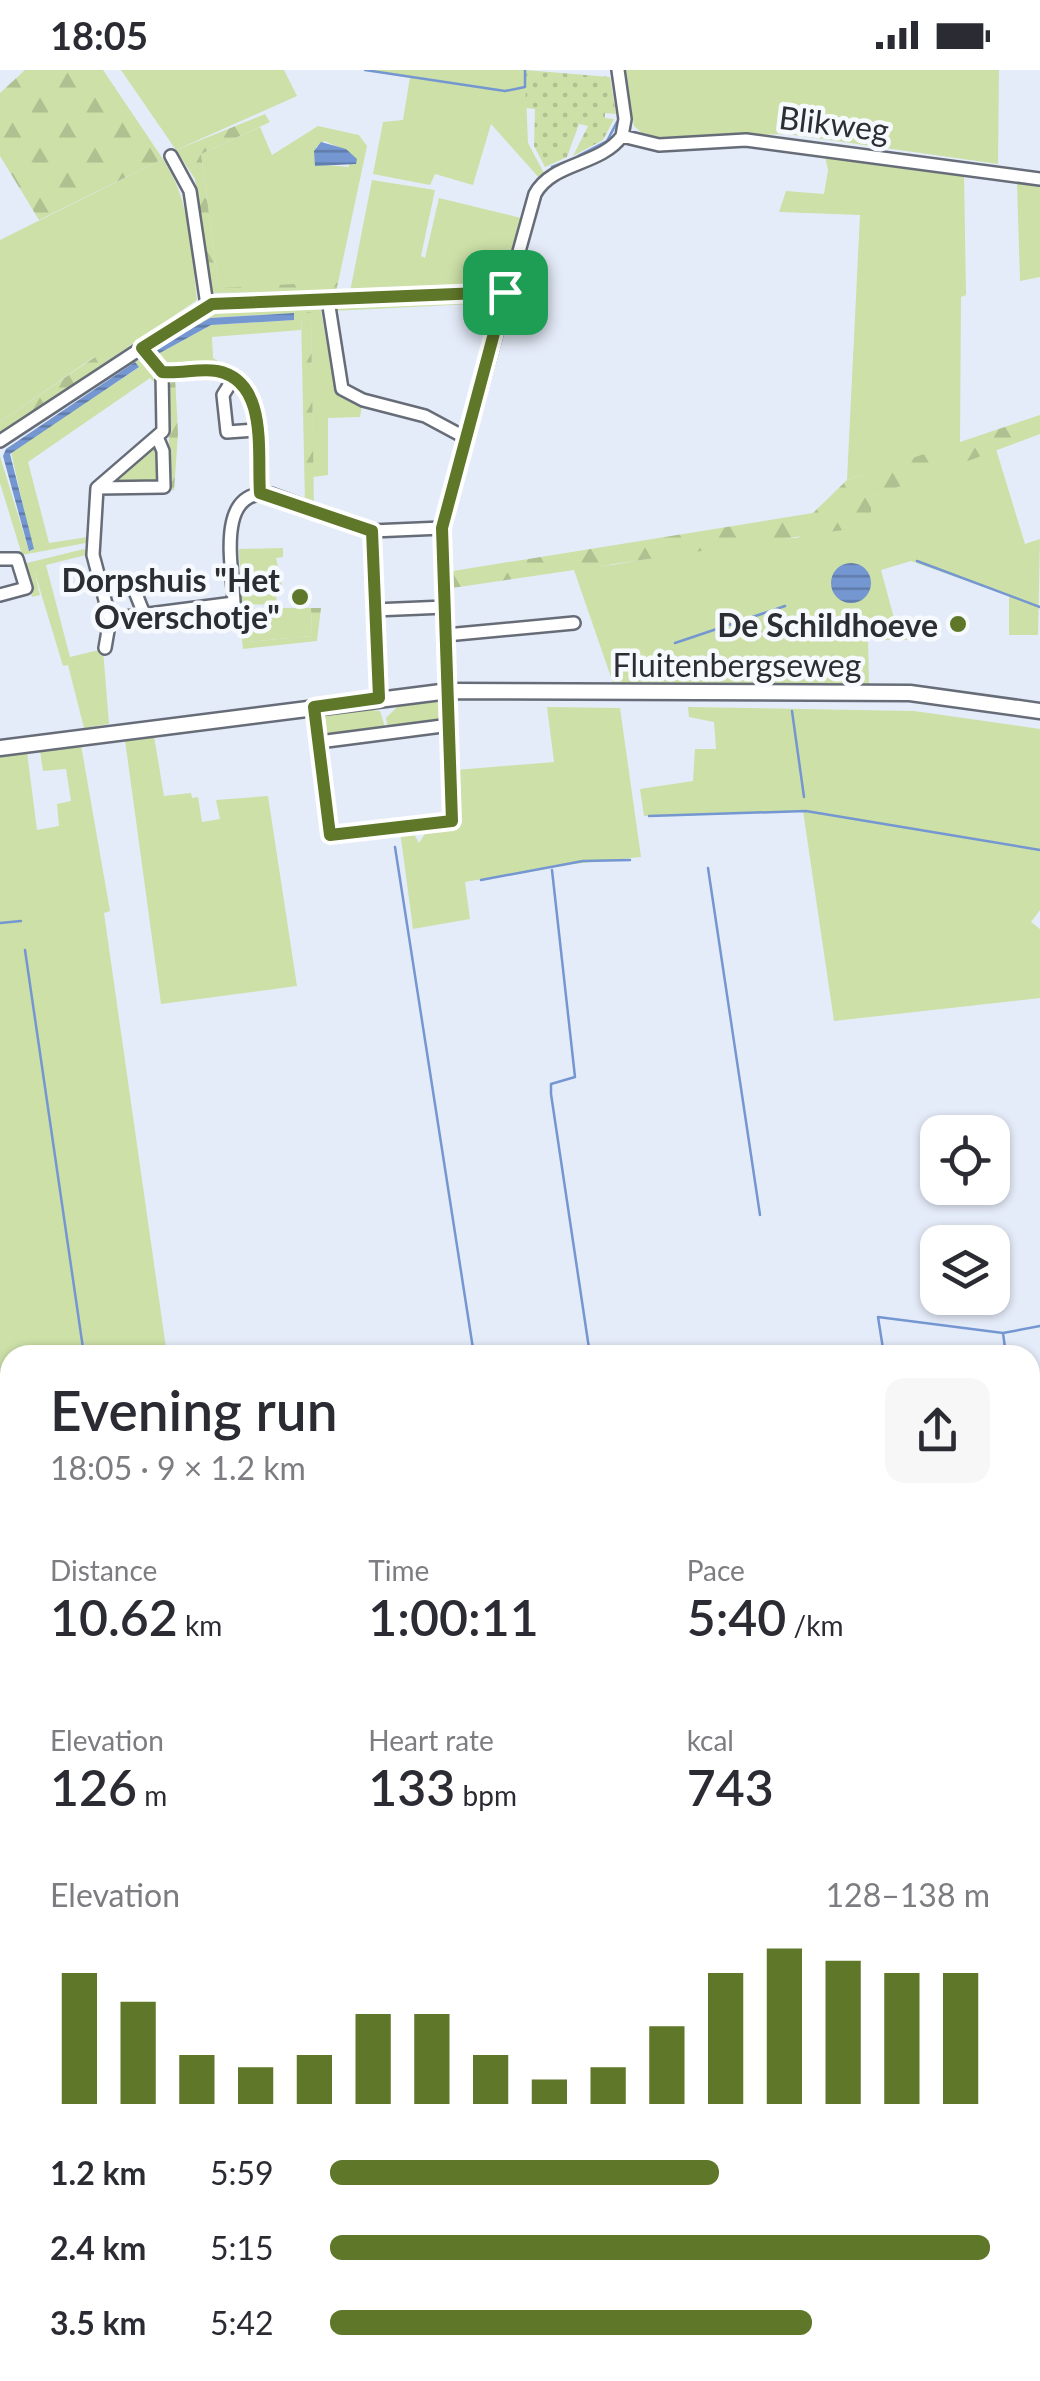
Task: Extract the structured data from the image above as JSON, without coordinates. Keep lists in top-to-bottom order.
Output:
{
  "streets": {
    "street": ["Blikweg", "Fluitenbergseweg"]
  },
  "places": ["Dorpshuis \"Het Overschotje\"", "De Schildhoeve"],
  "page": {
    "status": "18:05",
    "heading": ["Evening run", "18:05 · 9 × 1.2 km"],
    "stats": [
      ["Distance", "10.62 km"],
      ["Time", "1:00:11"],
      ["Pace", "5:40 /km"],
      ["Elevation", "126 m"],
      ["Heart rate", "133 bpm"],
      ["kcal", "743"]
    ],
    "chart": ["Elevation", "128–138 m"],
    "list": [
      {
        "name": "1.2 km",
        "note": "5:59"
      },
      {
        "name": "2.4 km",
        "note": "5:15"
      },
      {
        "name": "3.5 km",
        "note": "5:42"
      }
    ]
  }
}
